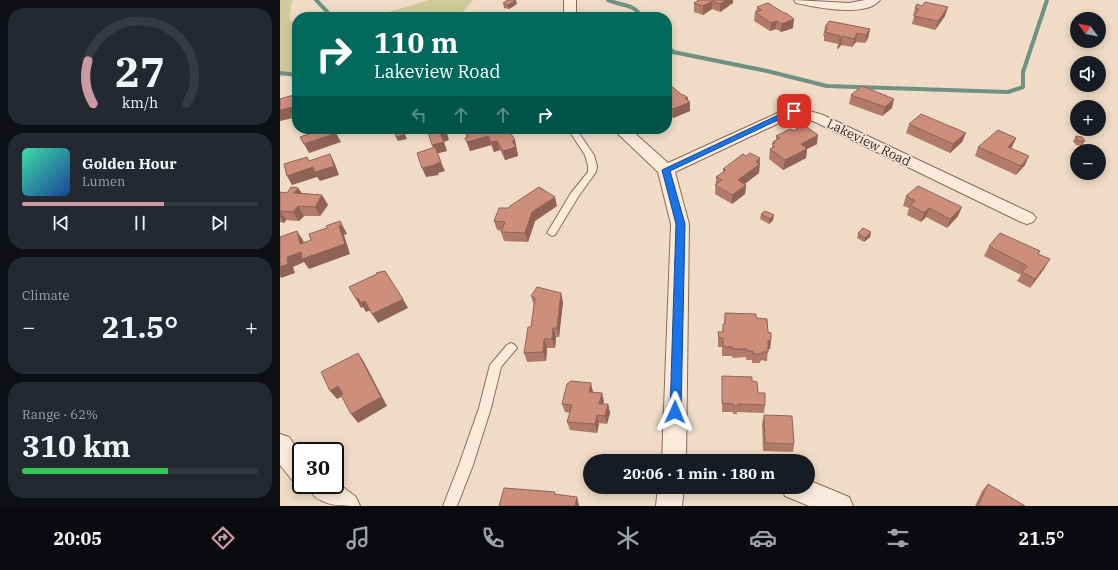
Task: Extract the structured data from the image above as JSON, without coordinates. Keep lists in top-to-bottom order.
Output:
{
  "streets": {
    "street": ["Lakeview Road"]
  },
  "north": "top left",
  "page": {
    "map_buttons": ["+", "−"],
    "turn": ["110 m", "Lakeview Road"],
    "song": ["Golden Hour", "Lumen"],
    "tile": [
      "Climate",
      ["Range · 62%", "310 km"]
    ],
    "heat": ["−", "21.5°", "+"],
    "limit": "30",
    "trip": "20:06 · 1 min · 180 m",
    "tabs": ["20:05", "21.5°"],
    "gauge": ["27", "km/h"]
  }
}
